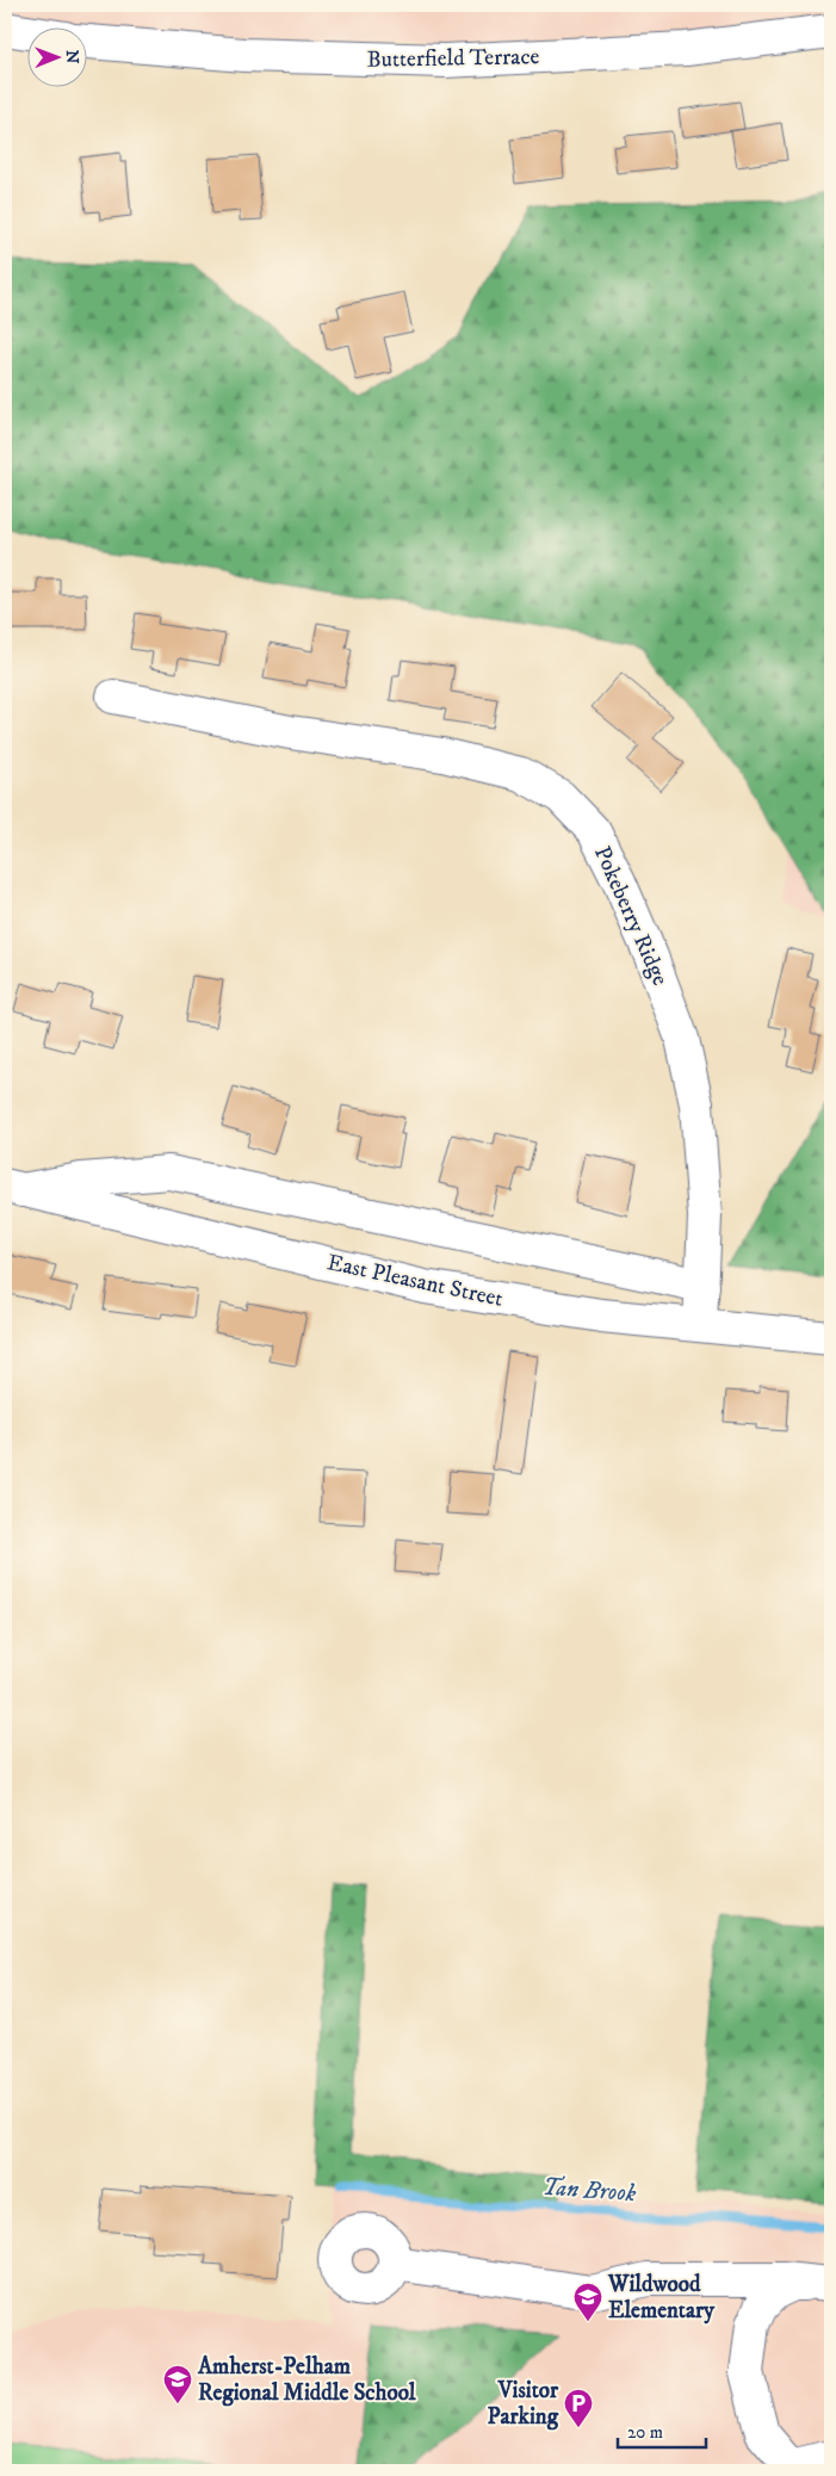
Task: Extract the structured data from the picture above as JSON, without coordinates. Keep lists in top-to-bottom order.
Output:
{
  "streets": {
    "street": ["Butterfield Terrace", "Pokeberry Ridge", "East Pleasant Street"]
  },
  "crossings": [
    ["Pokeberry Ridge", "East Pleasant Street"]
  ],
  "water": ["Tan Brook"],
  "places": {
    "school or university": ["Wildwood Elementary", "Amherst-Pelham Regional Middle School"],
    "parking": ["Visitor Parking"]
  },
  "scale_bar": "20 m",
  "north": "right"
}
